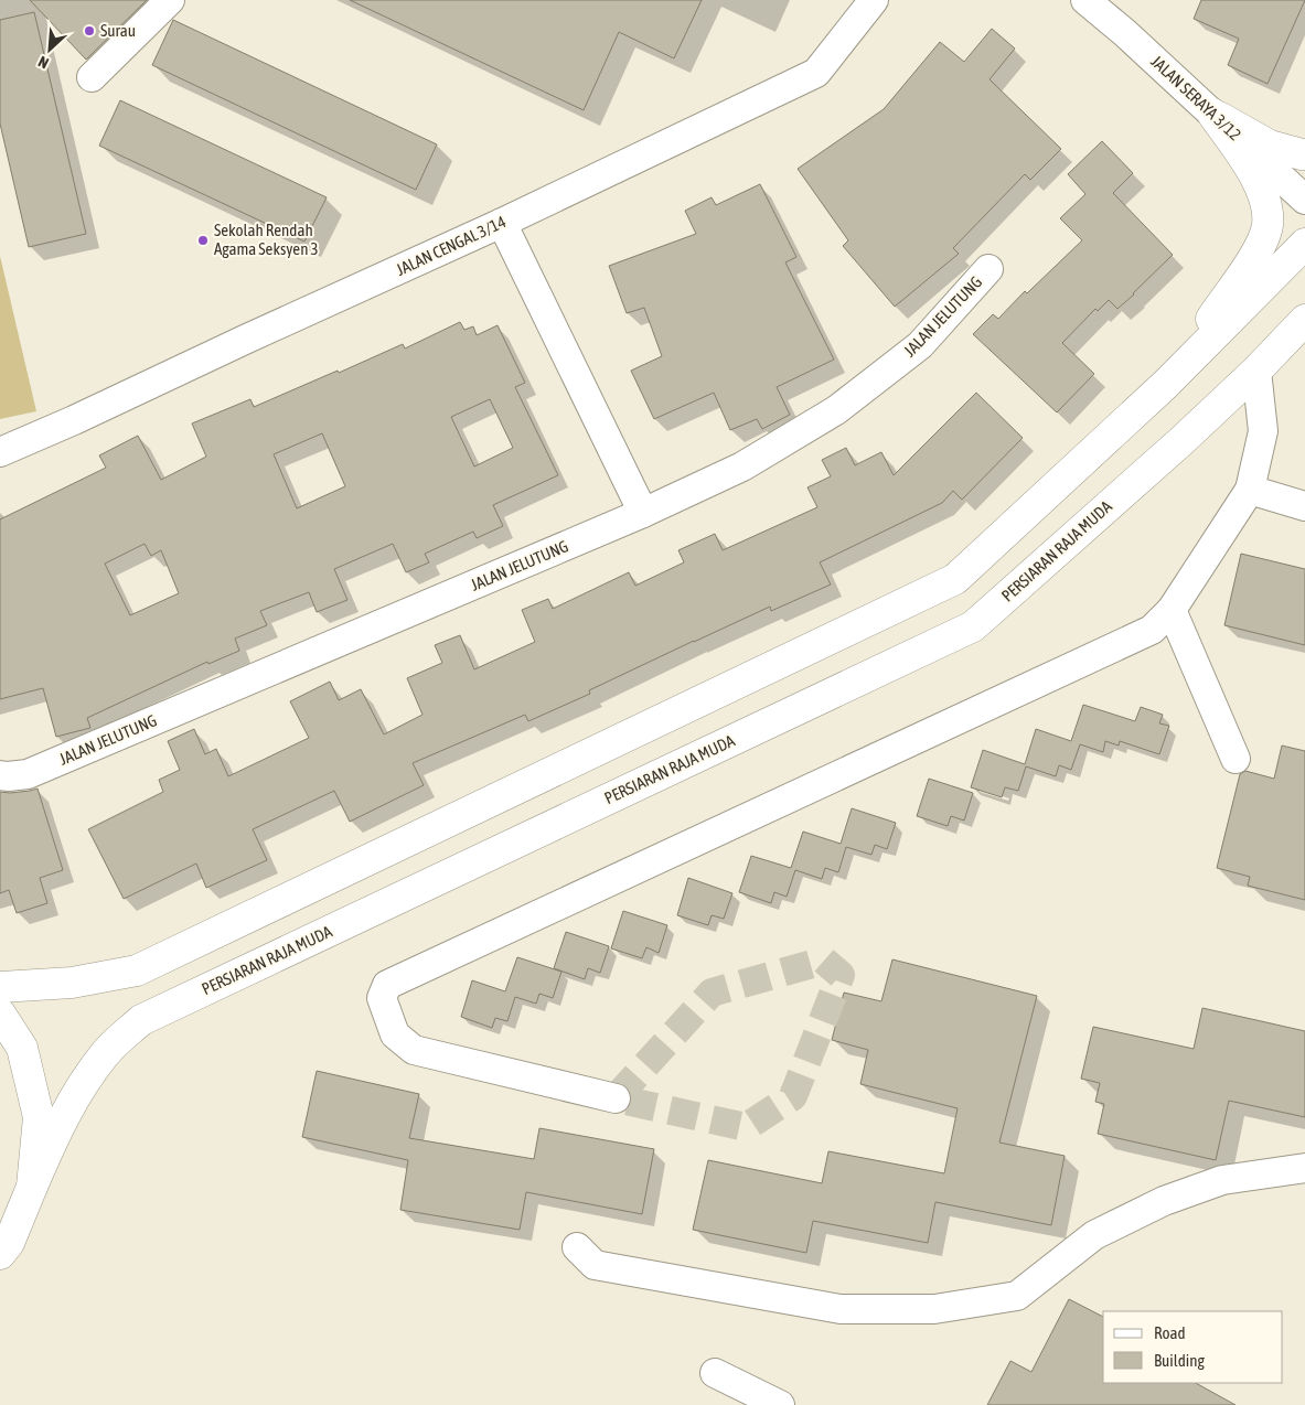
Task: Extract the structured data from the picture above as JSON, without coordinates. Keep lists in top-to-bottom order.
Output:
{
  "streets": {
    "main road": ["PERSIARAN RAJA MUDA"],
    "street": ["JALAN SERAYA 3/12", "JALAN CENGAL 3/14", "JALAN JELUTUNG"]
  },
  "places": ["Surau", "Sekolah Rendah Agama Seksyen 3"],
  "legend": ["Road", "Building"],
  "north": "bottom left"
}
